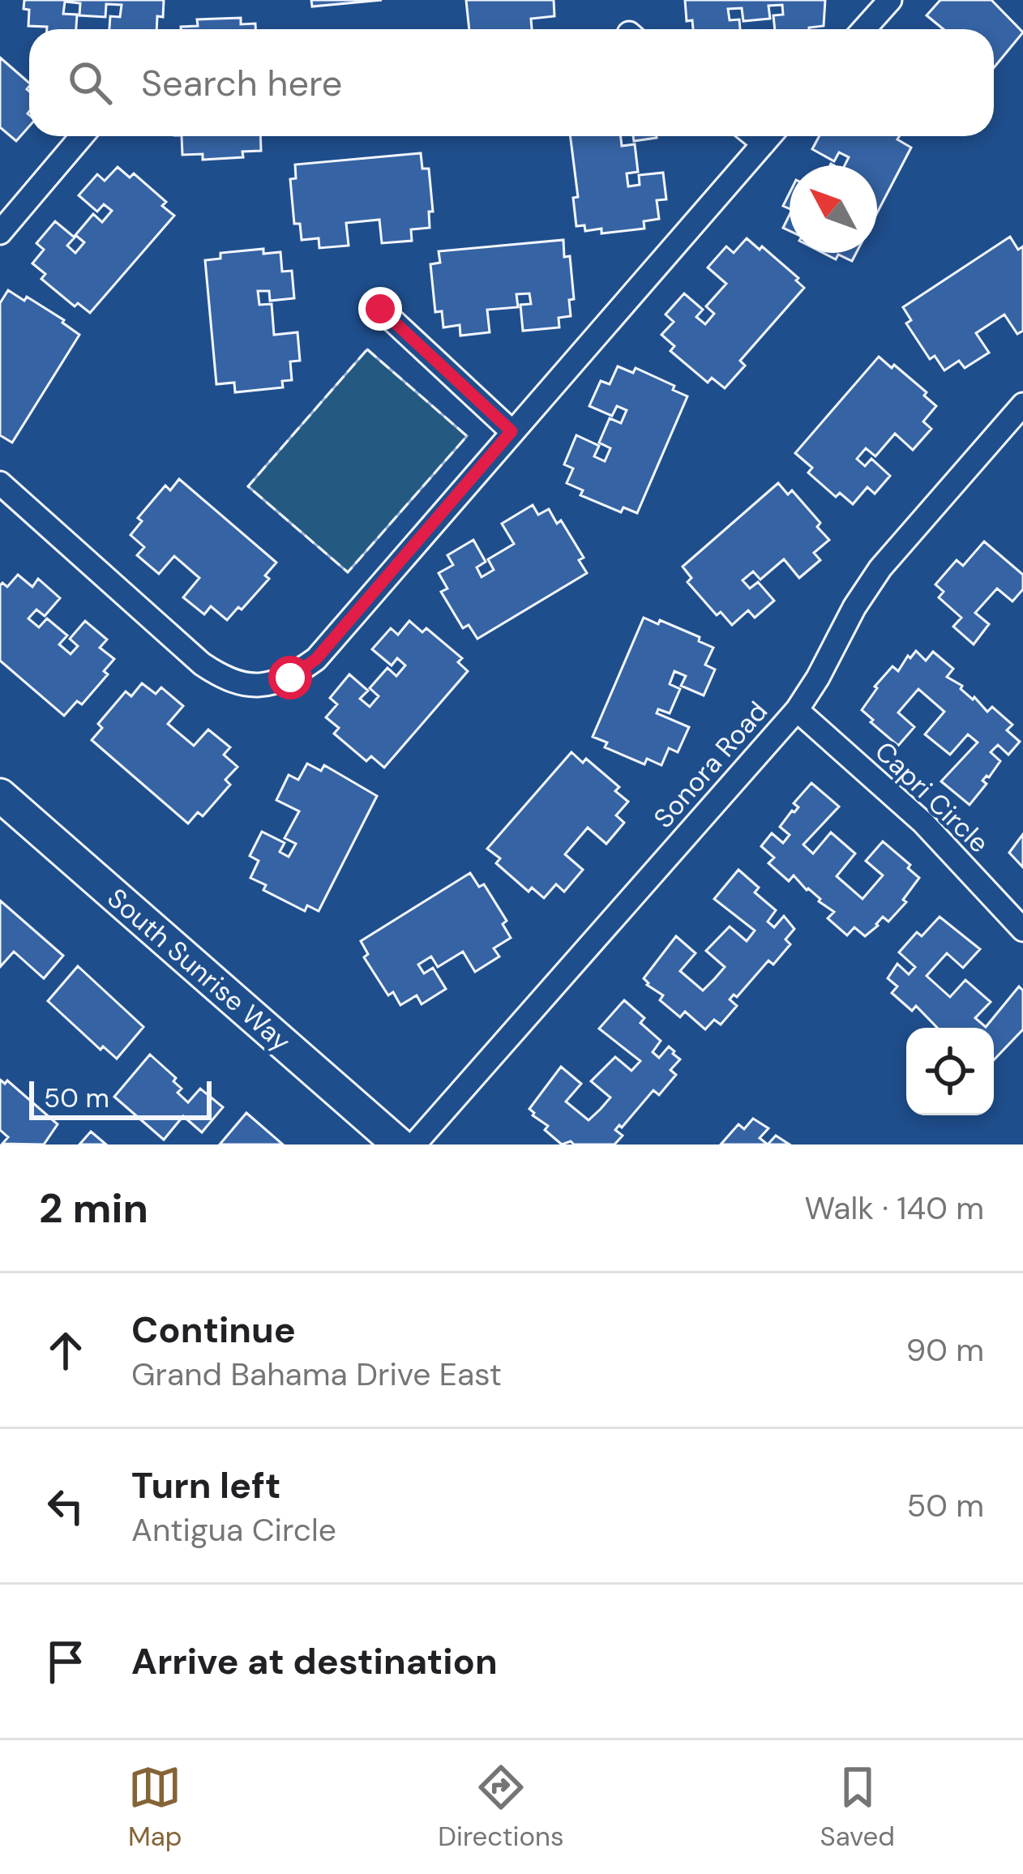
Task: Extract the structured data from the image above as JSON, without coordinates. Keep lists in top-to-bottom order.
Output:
{
  "streets": {
    "main road": ["South Sunrise Way"],
    "street": ["Sonora Road", "Capri Circle"]
  },
  "crossings": [
    ["Sonora Road", "Capri Circle"]
  ],
  "scale_bar": "50 m",
  "north": "top left",
  "page": {
    "search": "Search here",
    "scale": "50 m",
    "heading": ["2 min", "Walk · 140 m"],
    "list": [
      ["Continue", "Grand Bahama Drive East", "90 m"],
      ["Turn left", "Antigua Circle", "50 m"],
      "Arrive at destination"
    ],
    "nav": ["Map", "Directions", "Saved"]
  }
}
